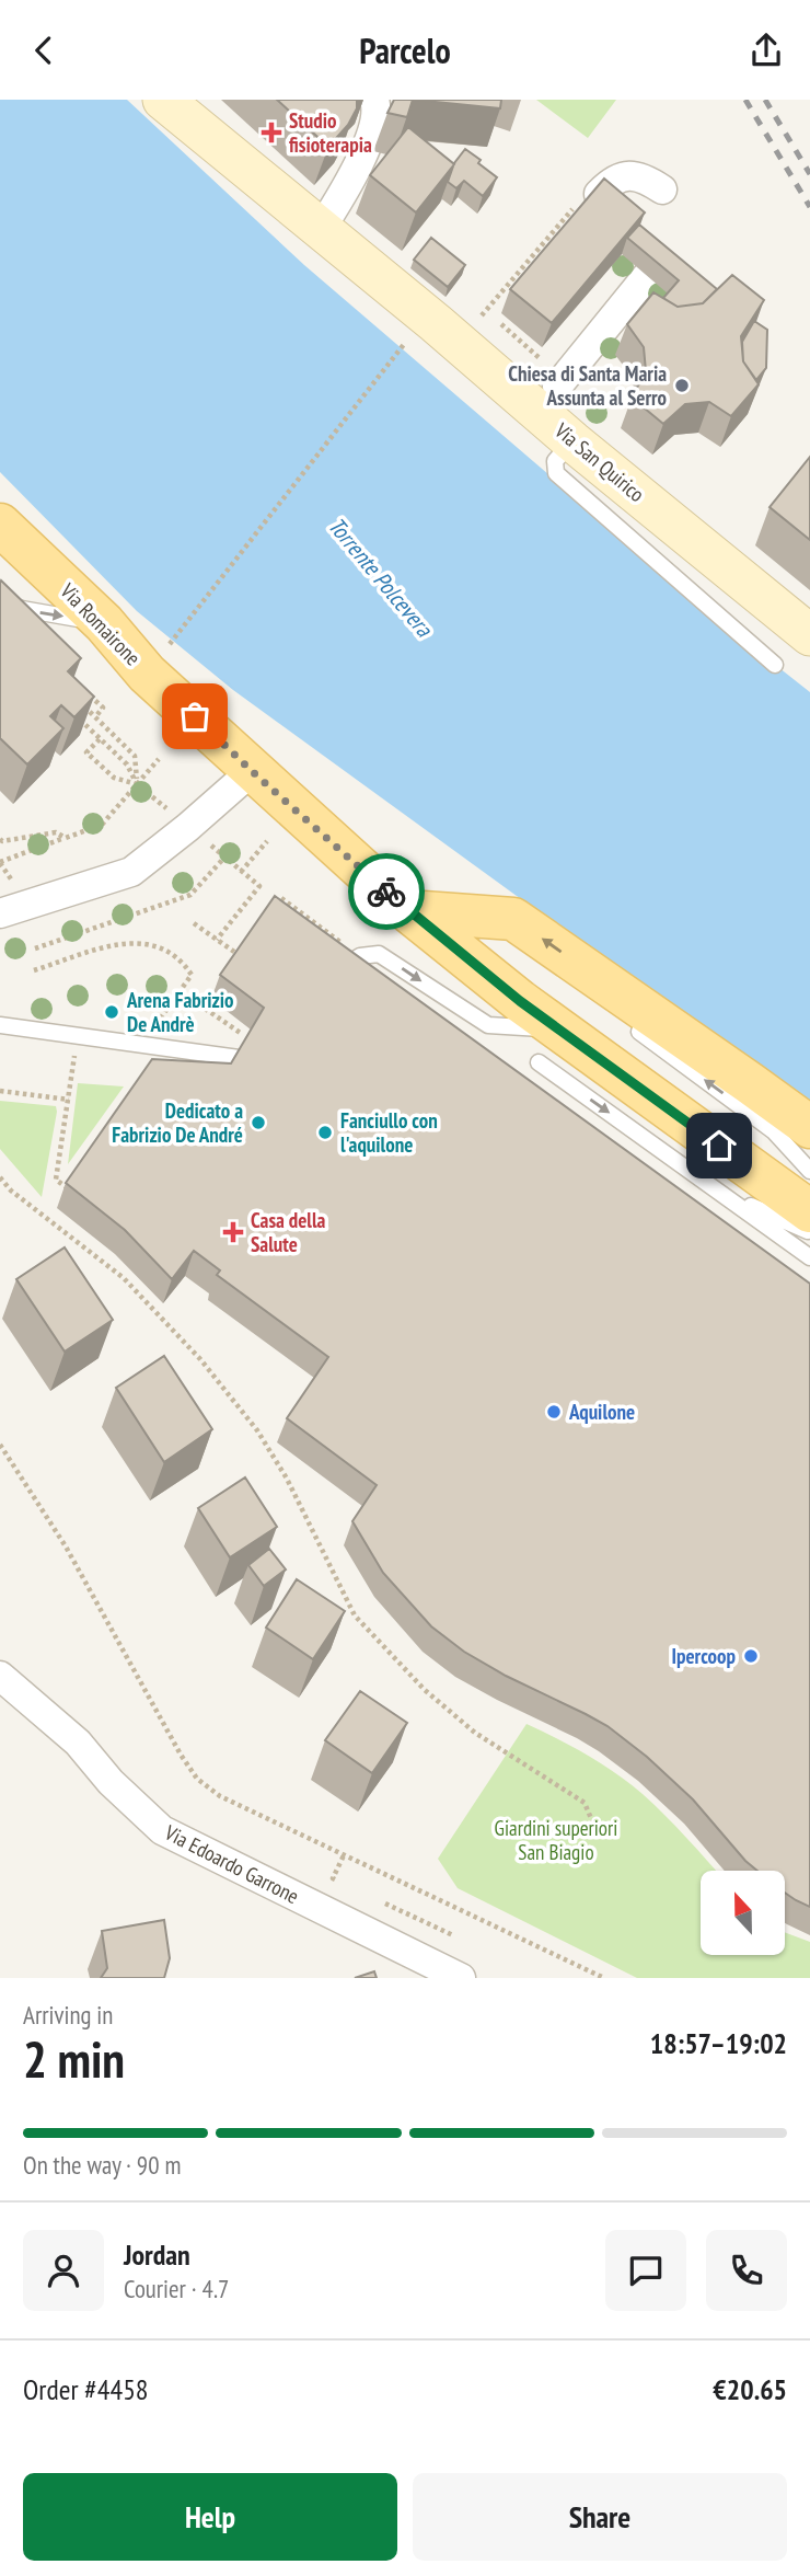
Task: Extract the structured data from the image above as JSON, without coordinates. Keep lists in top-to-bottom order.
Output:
{
  "streets": {
    "main road": ["Via San Quirico", "Via Romairone"],
    "street": ["Via Edoardo Garrone"]
  },
  "water": ["Torrente Polcevera"],
  "parks": ["Giardini superiori San Biagio"],
  "places": {
    "health": ["Studio fisioterapia", "Casa della Salute"],
    "other": [
      "Chiesa di Santa Maria Assunta al Serro",
      "Arena Fabrizio De Andrè",
      "Dedicato a Fabrizio De André",
      "Fanciullo con l'aquilone",
      "Aquilone",
      "Ipercoop"
    ]
  },
  "north": "top",
  "page": {
    "header": "Parcelo",
    "heading": ["2 min", "Arriving in", "18:57–19:02"],
    "panel": [
      "Jordan",
      "Courier · 4.7",
      "Order #4458",
      "€20.65"
    ],
    "bar": "On the way · 90 m",
    "buttons": ["Help", "Share"]
  }
}
